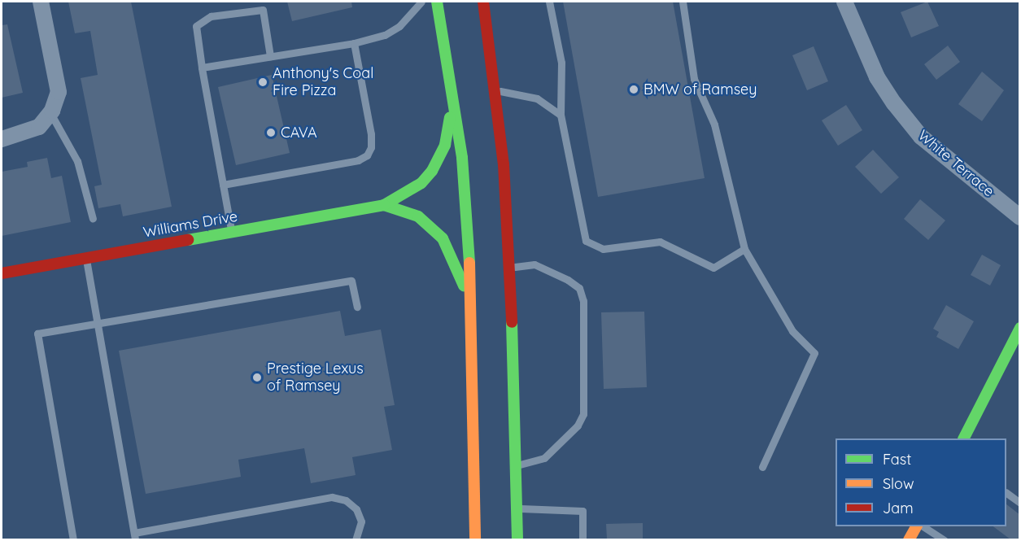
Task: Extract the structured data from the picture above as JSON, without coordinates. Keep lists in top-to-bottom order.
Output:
{
  "streets": {
    "main road": ["Williams Drive"],
    "street": ["White Terrace"]
  },
  "places": [
    "Anthony's Coal Fire Pizza",
    "BMW of Ramsey",
    "CAVA",
    "Prestige Lexus of Ramsey"
  ],
  "legend": ["Fast", "Slow", "Jam"]
}
